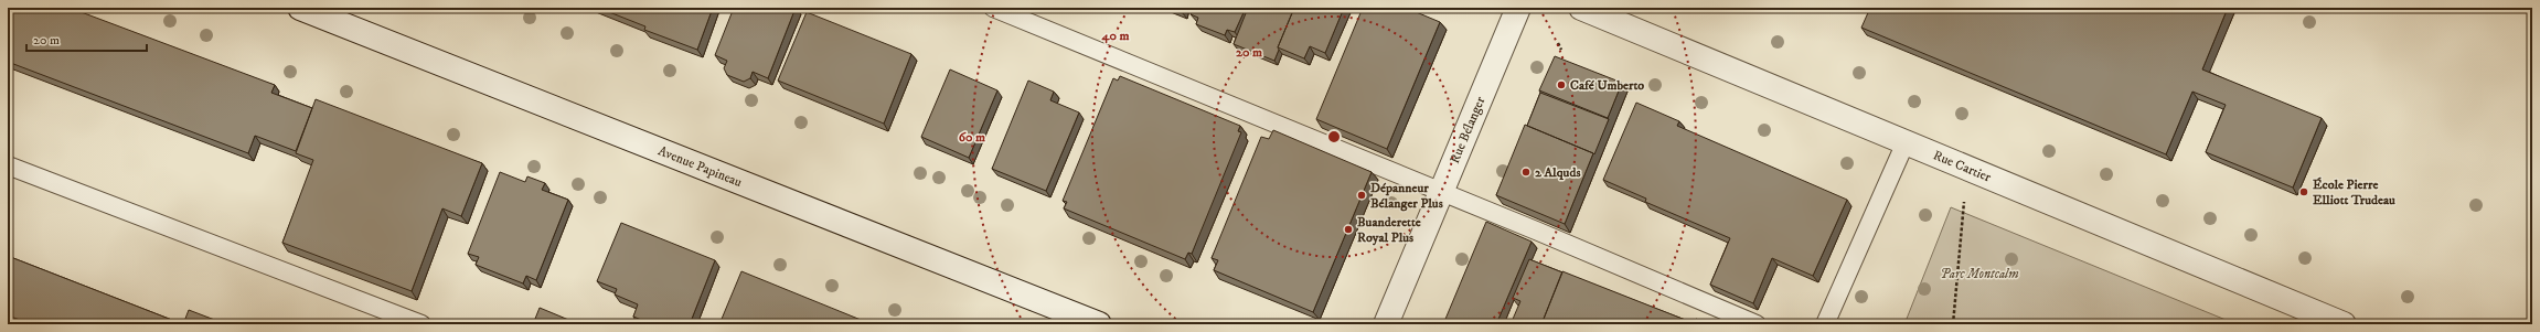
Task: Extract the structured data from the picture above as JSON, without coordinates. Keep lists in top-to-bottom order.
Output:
{
  "streets": {
    "street": ["Rue Bélanger", "Avenue Papineau", "Rue Cartier"]
  },
  "parks": ["Parc Montcalm"],
  "places": [
    "Café Umberto",
    "2 Alquds",
    "École Pierre Elliott Trudeau",
    "Dépanneur Bélanger Plus",
    "Buanderette Royal Plus"
  ],
  "scale_bar": "20 m",
  "rings": ["40 m", "20 m", "60 m"]
}
